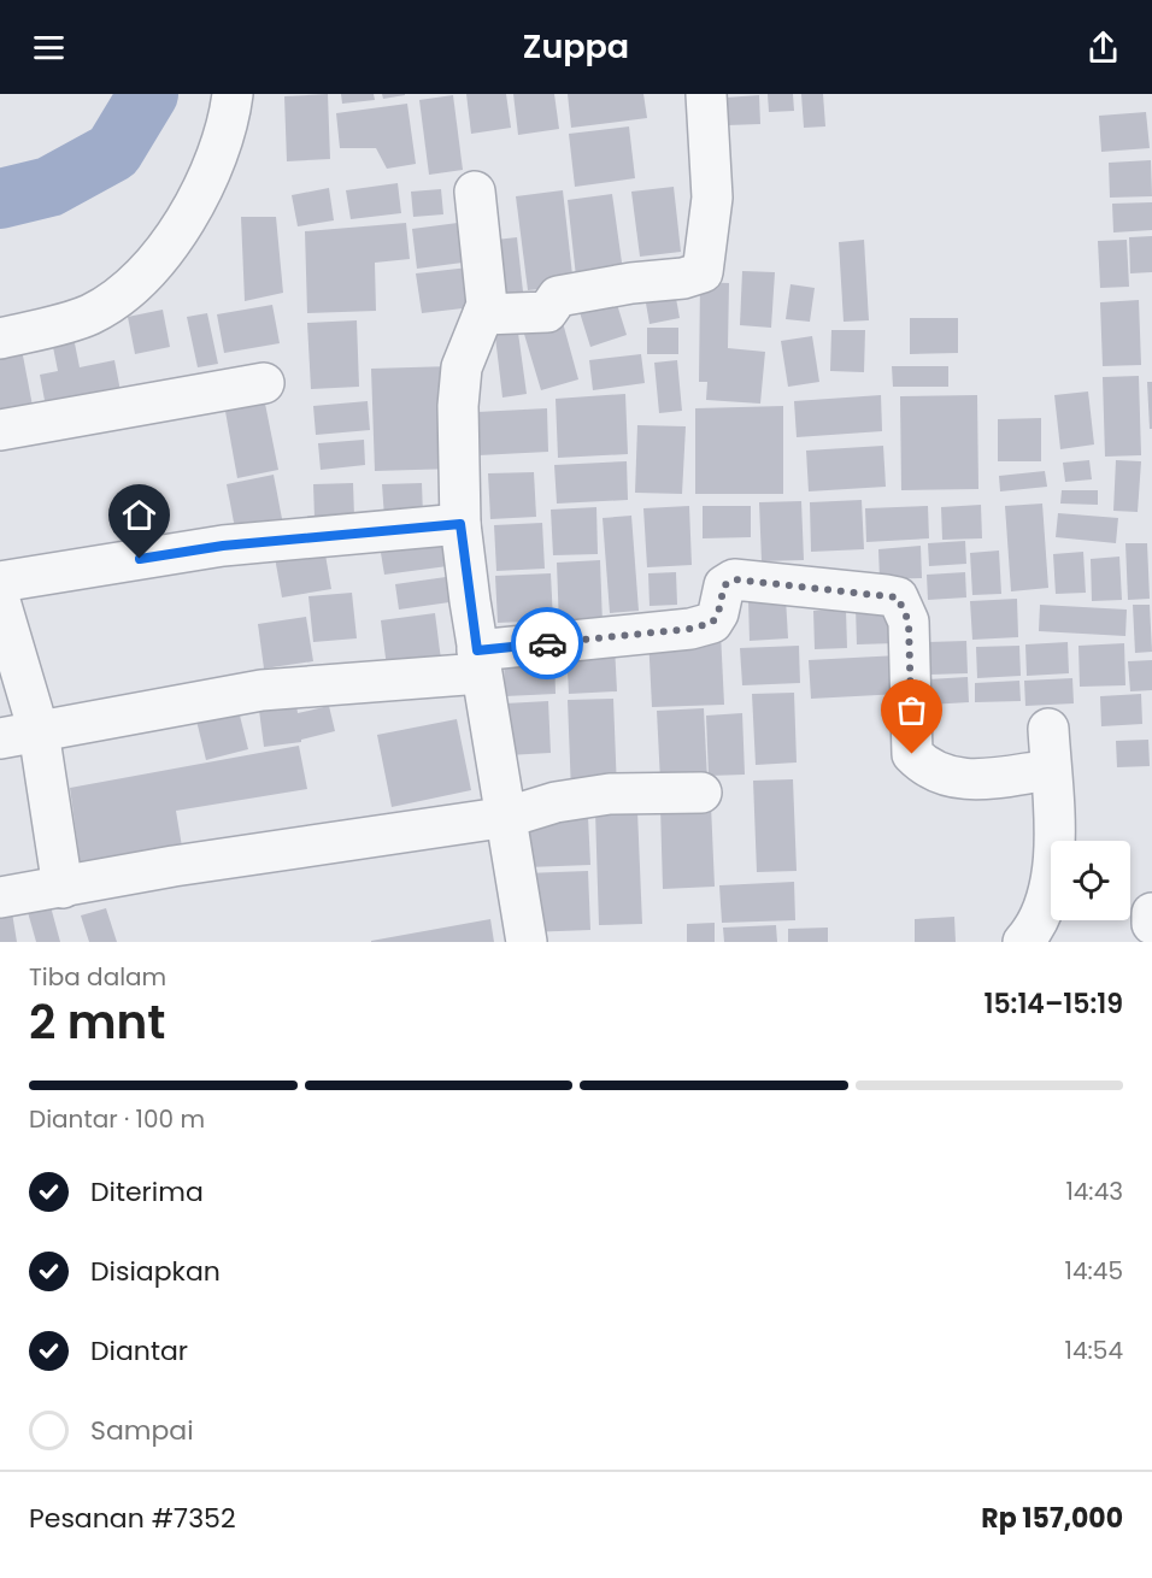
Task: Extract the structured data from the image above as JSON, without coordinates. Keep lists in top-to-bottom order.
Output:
{
  "page": {
    "header": "Zuppa",
    "heading": ["2 mnt", "Tiba dalam", "15:14–15:19"],
    "panel": ["Pesanan #7352", "Rp 157,000"],
    "bar": "Diantar · 100 m",
    "list": [
      ["Diterima", "14:43"],
      ["Disiapkan", "14:45"],
      ["Diantar", "14:54"],
      "Sampai"
    ]
  }
}
